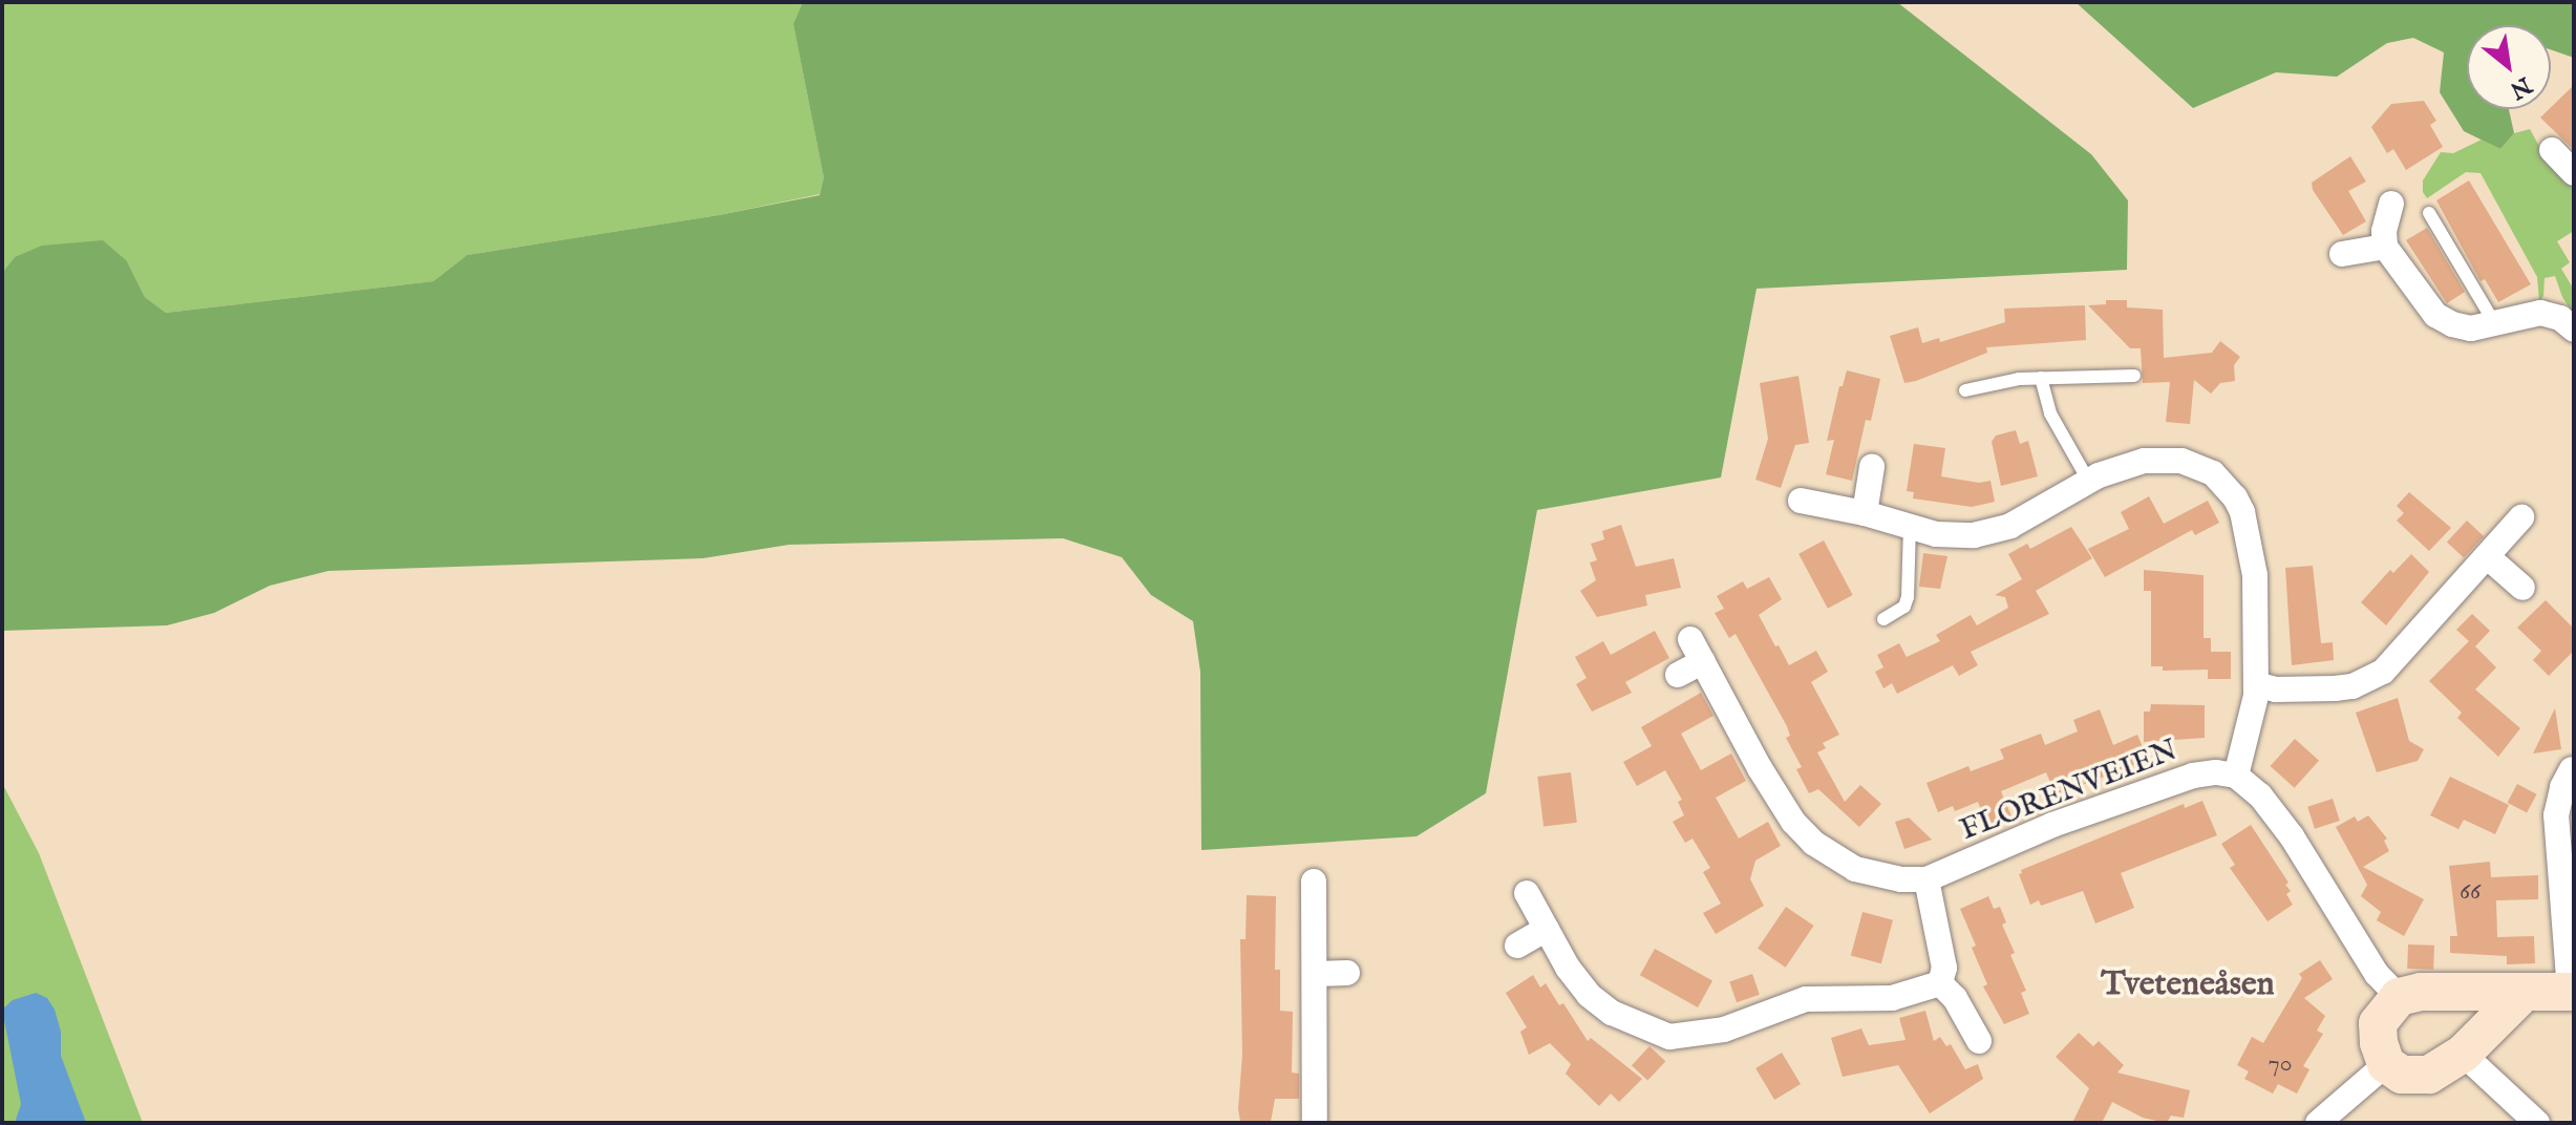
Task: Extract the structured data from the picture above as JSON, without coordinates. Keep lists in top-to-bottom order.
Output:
{
  "streets": {
    "street": ["FLORENVEIEN"]
  },
  "districts": ["Tveteneåsen"],
  "house_numbers": ["66", "70"],
  "north": "bottom right"
}
